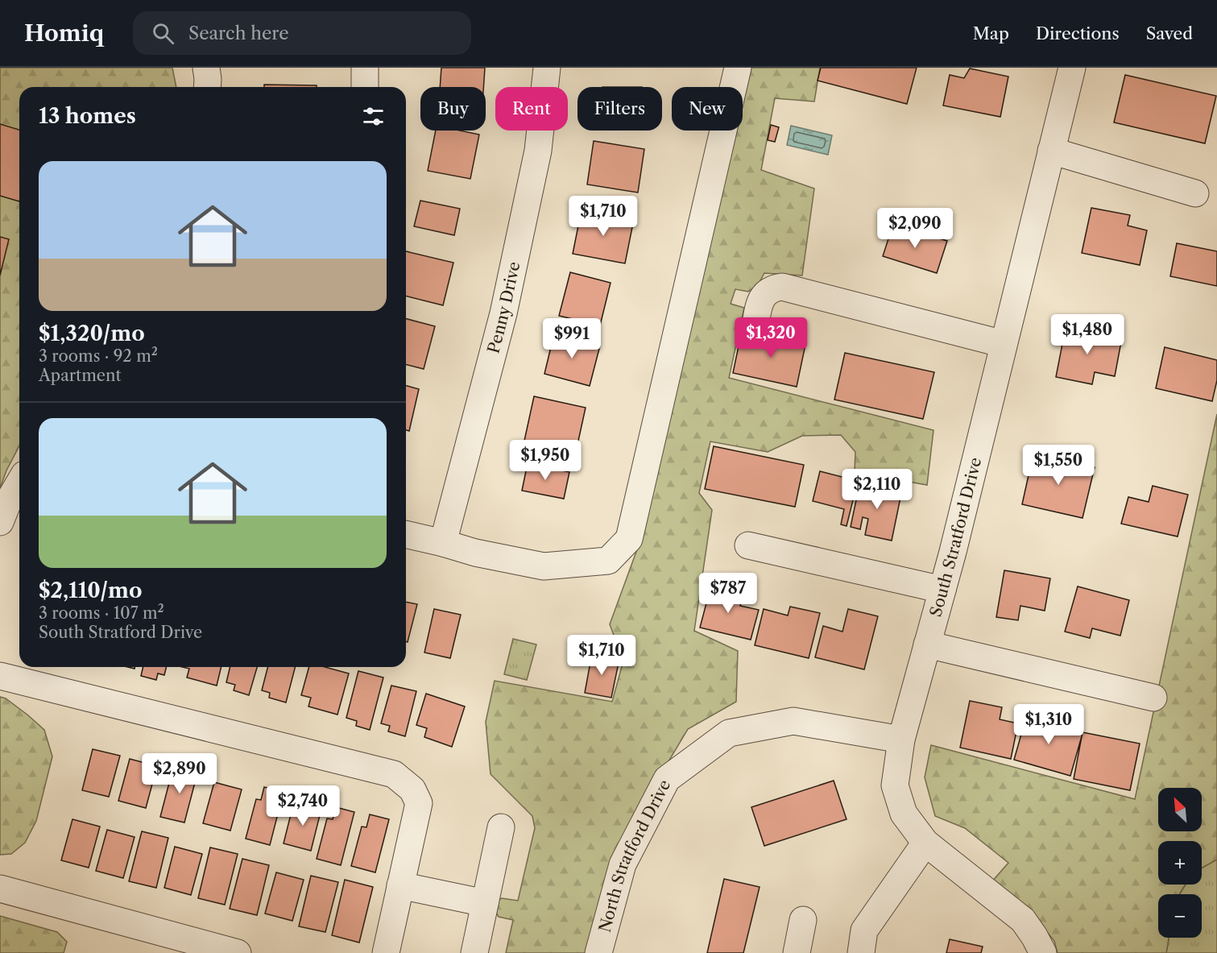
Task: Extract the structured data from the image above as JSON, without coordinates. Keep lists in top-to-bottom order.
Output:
{
  "streets": {
    "street": ["Penny Drive", "South Stratford Drive", "North Stratford Drive"]
  },
  "crossings": [
    ["South Stratford Drive", "North Stratford Drive"]
  ],
  "north": "top left",
  "page": {
    "header": "Homiq",
    "search": "Search here",
    "nav": ["Map", "Directions", "Saved"],
    "chip": [
      "Buy",
      "Rent",
      "Filters",
      "New"
    ],
    "heading": "13 homes",
    "list": [
      {
        "name": "$1,320/mo",
        "note": "3 rooms · 92 m² · Apartment"
      },
      {
        "name": "$2,110/mo",
        "note": "3 rooms · 107 m² · South Stratford Drive"
      }
    ],
    "price": [
      "$1,710",
      "$2,090",
      "$1,480",
      "$1,320",
      "$991",
      "$1,950",
      "$1,550",
      "$2,110",
      "$787",
      "$1,710",
      "$1,310",
      "$2,890",
      "$2,740"
    ],
    "map_buttons": ["+", "−"]
  }
}
